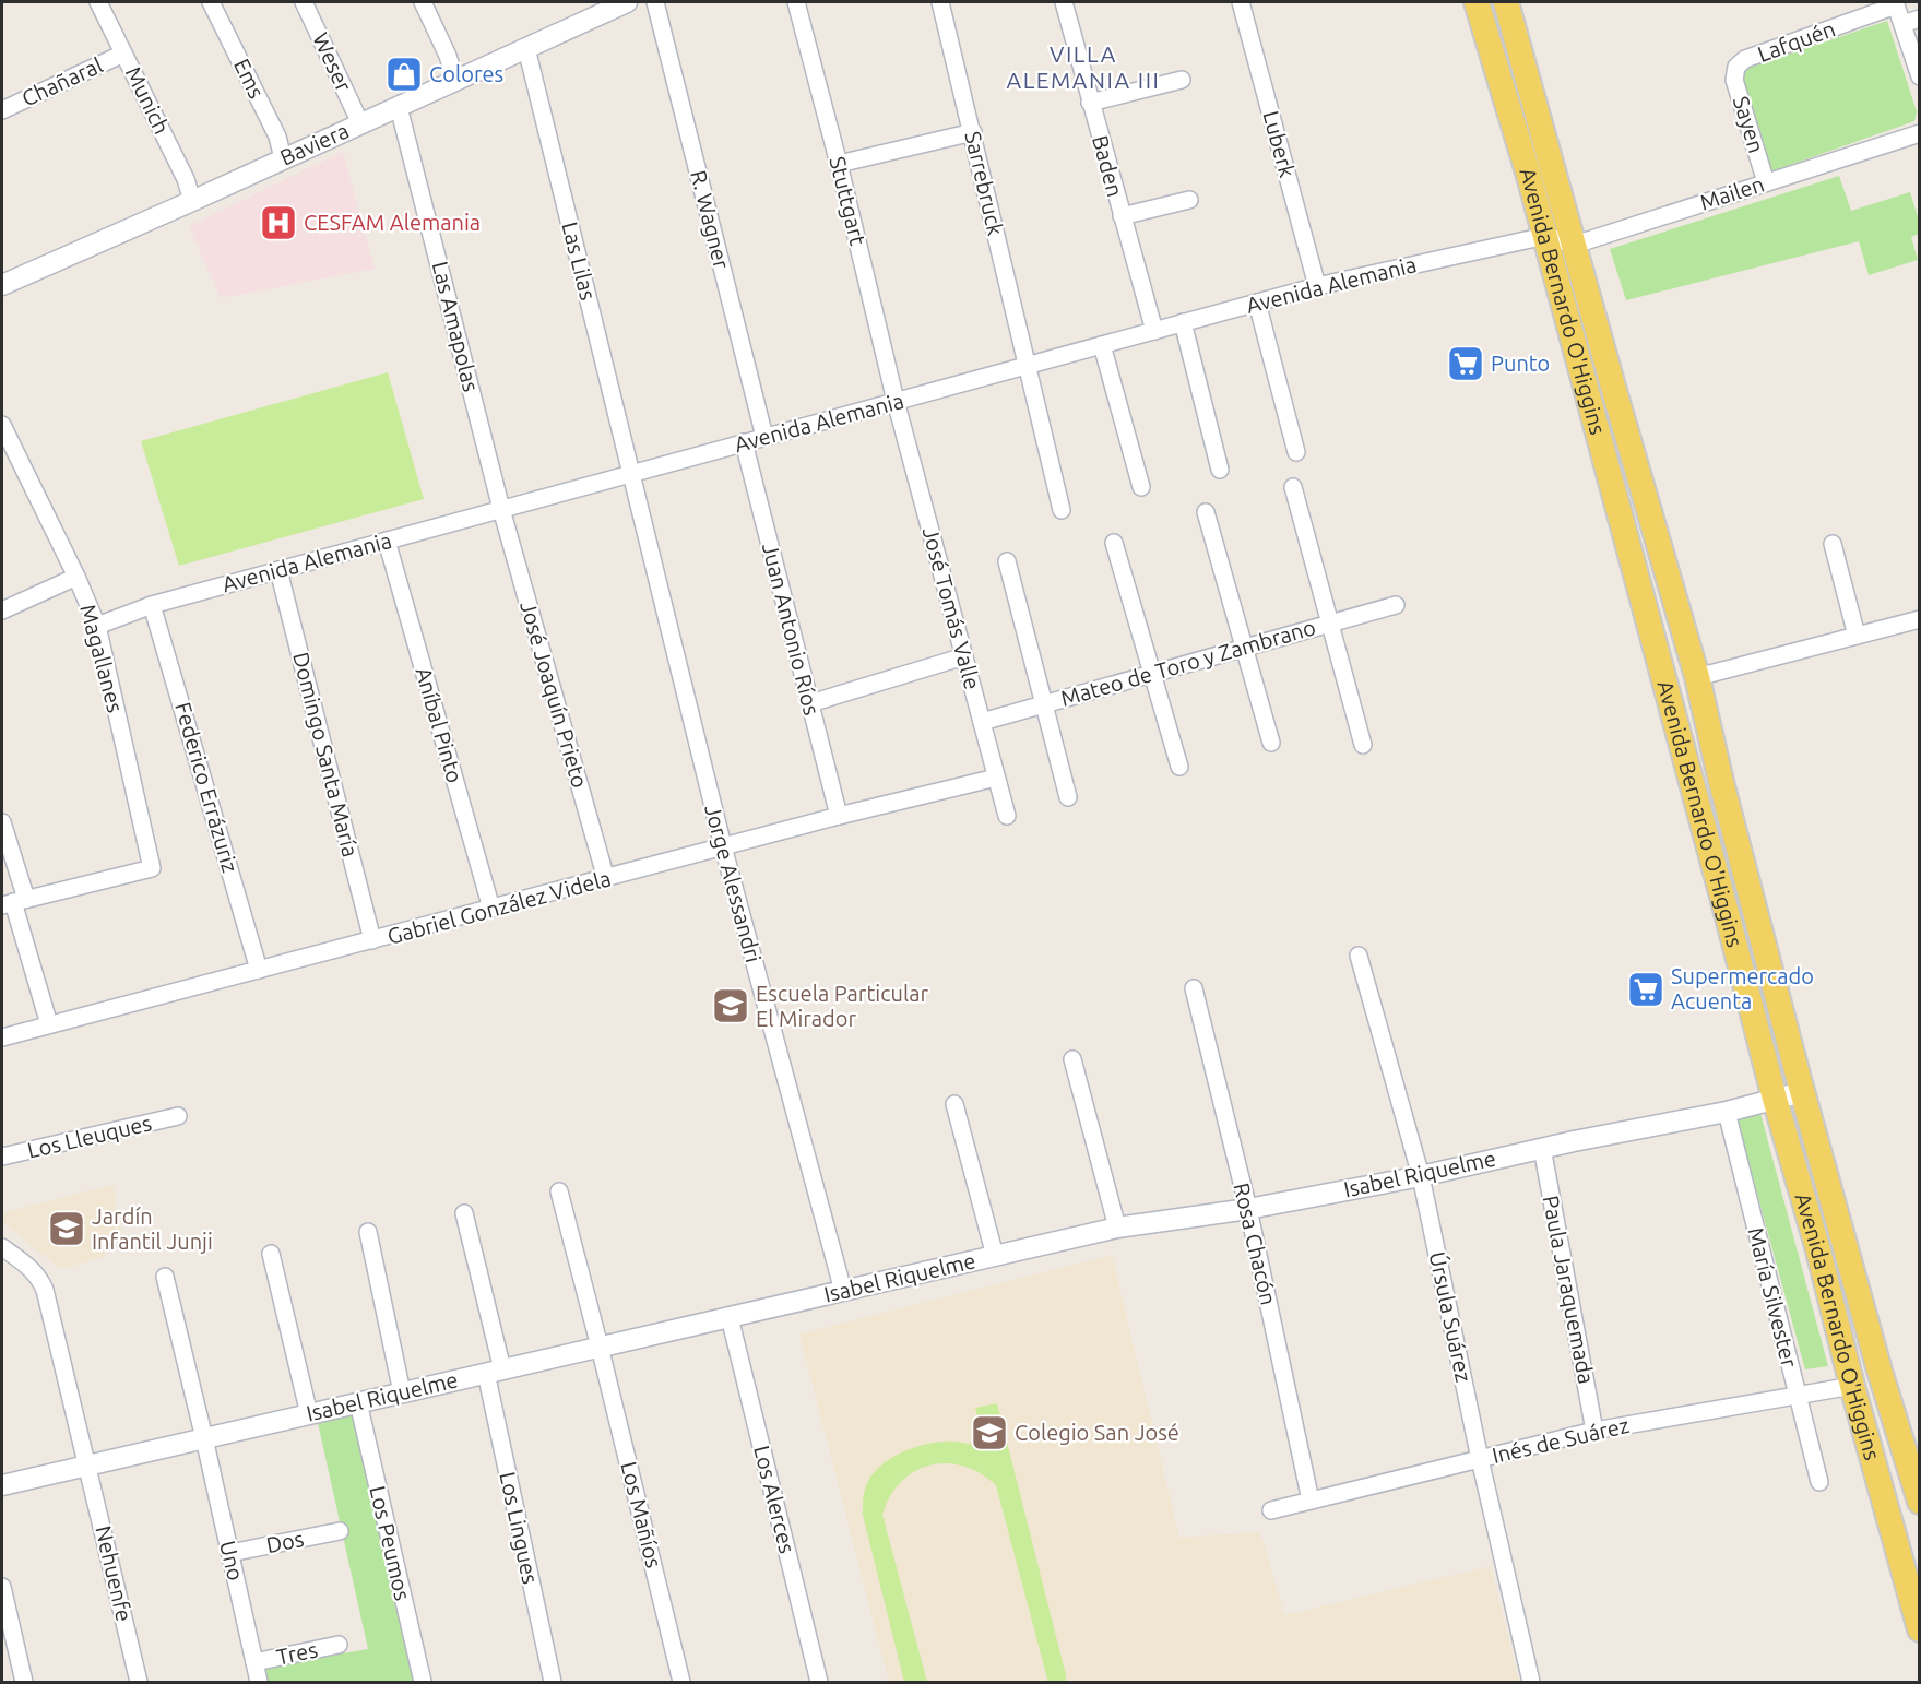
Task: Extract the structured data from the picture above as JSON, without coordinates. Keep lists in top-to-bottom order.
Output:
{
  "streets": {
    "main road": ["Avenida Bernardo O'Higgins"],
    "street": [
      "Lafquén",
      "Weser",
      "Ems",
      "Chañaral",
      "Munich",
      "Sayen",
      "Baviera",
      "Luberk",
      "Baden",
      "Sarrebruck",
      "Mailen",
      "Stuttgart",
      "R. Wagner",
      "Las Lilas",
      "Avenida Alemania",
      "Las Amapolas",
      "José Tomás Valle",
      "Juan Antonio Ríos",
      "Magallanes",
      "Mateo de Toro y Zambrano",
      "José Joaquín Prieto",
      "Aníbal Pinto",
      "Domingo Santa María",
      "Federico Errázuriz",
      "Jorge Alessandri",
      "Gabriel González Videla",
      "Los Lleuques",
      "Isabel Riquelme",
      "Rosa Chacón",
      "Paula Jaraquemada",
      "María Silvester",
      "Úrsula Suárez",
      "Inés de Suárez",
      "Los Alerces",
      "Los Mañíos",
      "Los Lingues",
      "Dos",
      "Los Peumos",
      "Uno",
      "Nehuenfe",
      "Tres"
    ]
  },
  "crossings": [
    ["Lafquén", "Sayen"],
    ["Weser", "Baviera"],
    ["Ems", "Baviera"],
    ["Chañaral", "Munich"],
    ["Munich", "Baviera"],
    ["Sayen", "Mailen"],
    ["Baviera", "Las Lilas"],
    ["Baviera", "Las Amapolas"],
    ["Luberk", "Avenida Alemania"],
    ["Baden", "Avenida Alemania"],
    ["Sarrebruck", "Avenida Alemania"],
    ["Mailen", "Avenida Bernardo O'Higgins"],
    ["Stuttgart", "Avenida Alemania"],
    ["Stuttgart", "José Tomás Valle"],
    ["R. Wagner", "Avenida Alemania"],
    ["Las Lilas", "Avenida Alemania"],
    ["Las Lilas", "Jorge Alessandri"],
    ["Avenida Alemania", "Avenida Bernardo O'Higgins"],
    ["Avenida Alemania", "Las Amapolas"],
    ["Avenida Alemania", "José Tomás Valle"],
    ["Avenida Alemania", "Juan Antonio Ríos"],
    ["Avenida Alemania", "Magallanes"],
    ["Avenida Alemania", "José Joaquín Prieto"],
    ["Avenida Alemania", "Aníbal Pinto"],
    ["Avenida Alemania", "Domingo Santa María"],
    ["Avenida Alemania", "Federico Errázuriz"],
    ["Avenida Alemania", "Jorge Alessandri"],
    ["Avenida Bernardo O'Higgins", "Isabel Riquelme"],
    ["Avenida Bernardo O'Higgins", "Inés de Suárez"],
    ["Las Amapolas", "José Joaquín Prieto"],
    ["José Tomás Valle", "Mateo de Toro y Zambrano"],
    ["José Tomás Valle", "Gabriel González Videla"],
    ["Juan Antonio Ríos", "Gabriel González Videla"],
    ["José Joaquín Prieto", "Gabriel González Videla"],
    ["Aníbal Pinto", "Gabriel González Videla"],
    ["Domingo Santa María", "Gabriel González Videla"],
    ["Federico Errázuriz", "Gabriel González Videla"],
    ["Jorge Alessandri", "Gabriel González Videla"],
    ["Jorge Alessandri", "Isabel Riquelme"],
    ["Isabel Riquelme", "Rosa Chacón"],
    ["Isabel Riquelme", "Paula Jaraquemada"],
    ["Isabel Riquelme", "María Silvester"],
    ["Isabel Riquelme", "Úrsula Suárez"],
    ["Isabel Riquelme", "Los Alerces"],
    ["Isabel Riquelme", "Los Mañíos"],
    ["Isabel Riquelme", "Los Lingues"],
    ["Isabel Riquelme", "Los Peumos"],
    ["Isabel Riquelme", "Uno"],
    ["Isabel Riquelme", "Nehuenfe"],
    ["Rosa Chacón", "Inés de Suárez"],
    ["Paula Jaraquemada", "Inés de Suárez"],
    ["María Silvester", "Inés de Suárez"],
    ["Úrsula Suárez", "Inés de Suárez"],
    ["Dos", "Uno"],
    ["Uno", "Tres"]
  ],
  "districts": ["VILLA ALEMANIA III"],
  "places": {
    "shop": ["Colores"],
    "hospital": ["CESFAM Alemania"],
    "supermarket": ["Punto", "Supermercado Acuenta"],
    "school or university": ["Escuela Particular El Mirador", "Jardín Infantil Junji", "Colegio San José"]
  }
}
